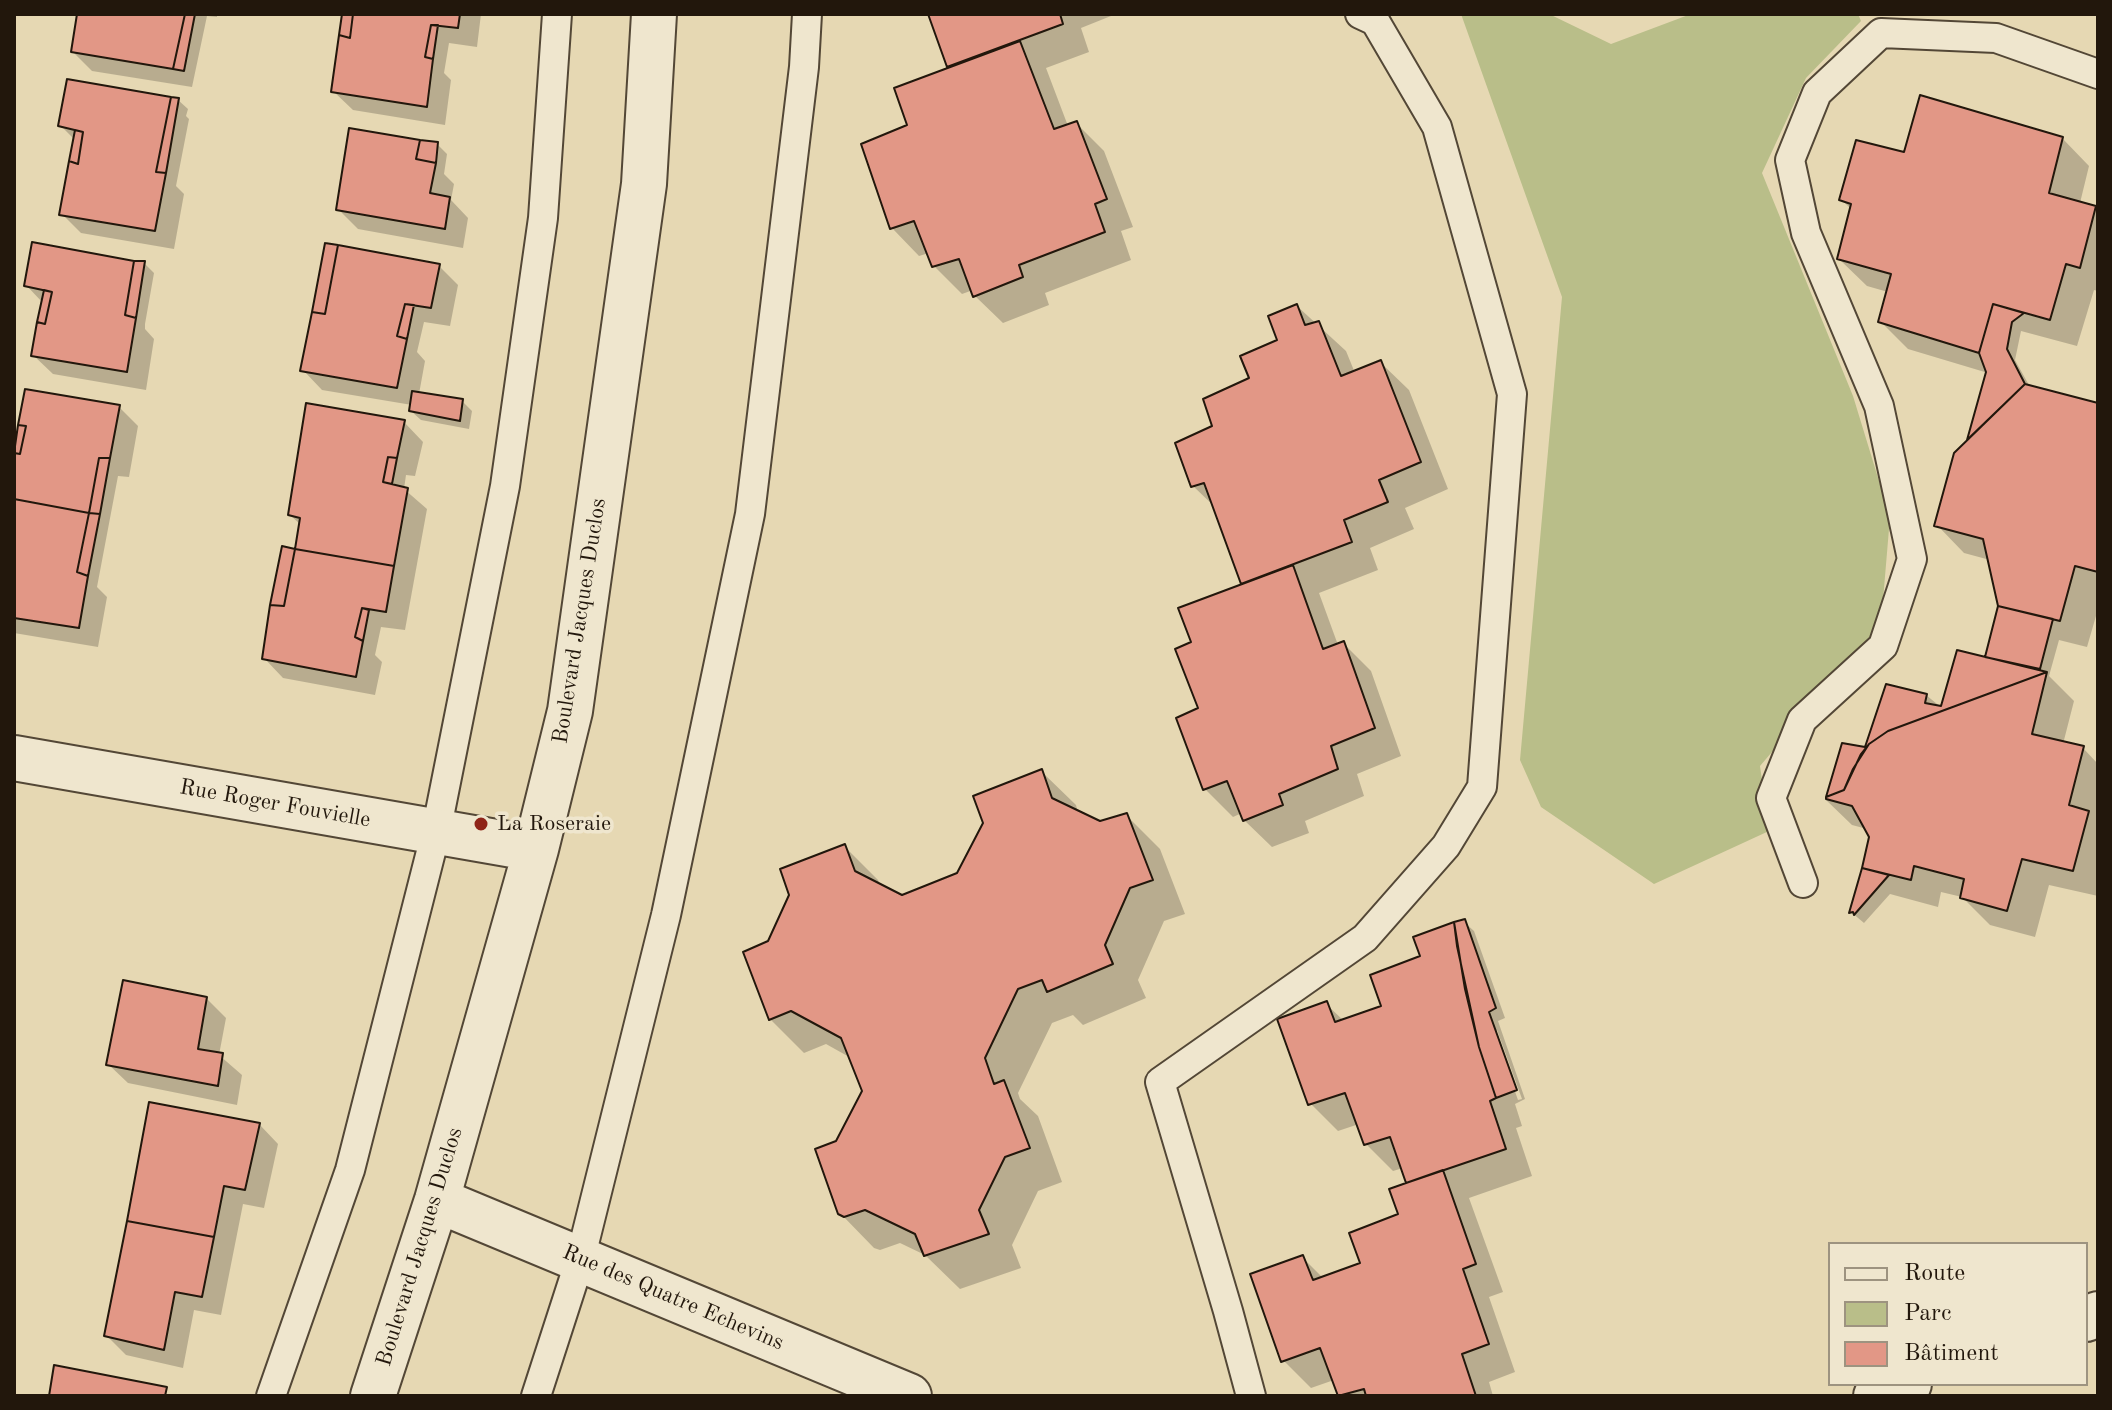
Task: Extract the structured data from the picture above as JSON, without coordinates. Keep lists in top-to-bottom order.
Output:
{
  "streets": {
    "street": ["Boulevard Jacques Duclos", "Rue Roger Fouvielle", "Rue des Quatre Echevins"]
  },
  "crossings": [
    ["Boulevard Jacques Duclos", "Rue Roger Fouvielle"],
    ["Boulevard Jacques Duclos", "Rue des Quatre Echevins"]
  ],
  "places": ["La Roseraie"],
  "legend": ["Route", "Parc", "Bâtiment"]
}
